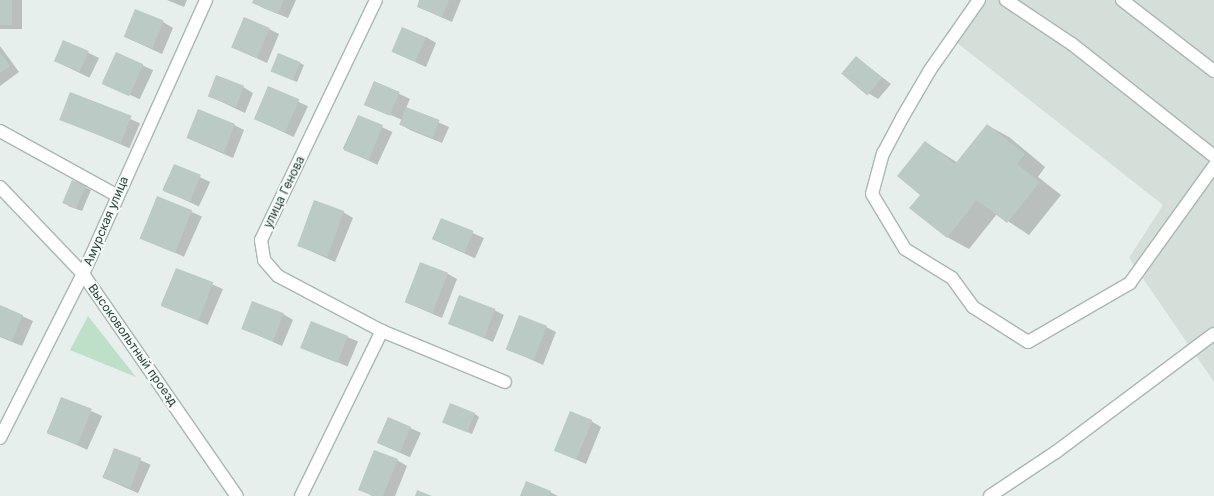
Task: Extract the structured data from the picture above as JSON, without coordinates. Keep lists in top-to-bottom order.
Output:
{
  "streets": {
    "street": ["улица Генова", "Амурская улица", "Высоковольтный проезд"]
  },
  "crossings": [
    ["Амурская улица", "Высоковольтный проезд"]
  ]
}
